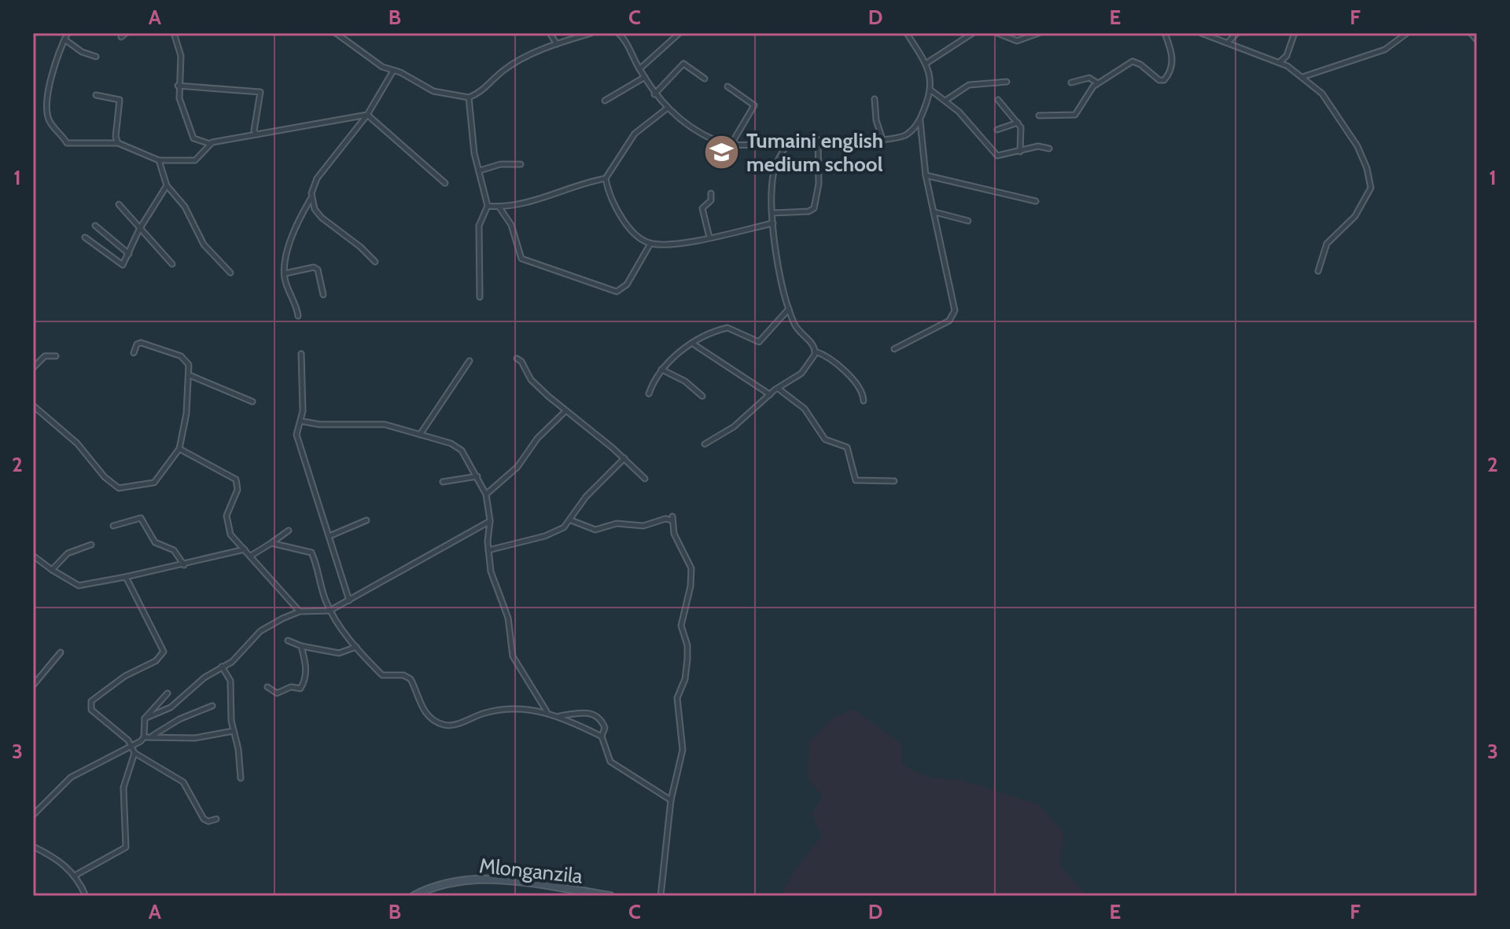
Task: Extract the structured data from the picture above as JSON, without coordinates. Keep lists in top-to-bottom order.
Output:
{
  "streets": {
    "street": ["Mlonganzila"]
  },
  "places": {
    "school or university": ["Tumaini english medium school"]
  },
  "grid": {
    "columns": [
      "A",
      "B",
      "C",
      "D",
      "E",
      "F"
    ],
    "rows": ["1", "2", "3"]
  }
}
